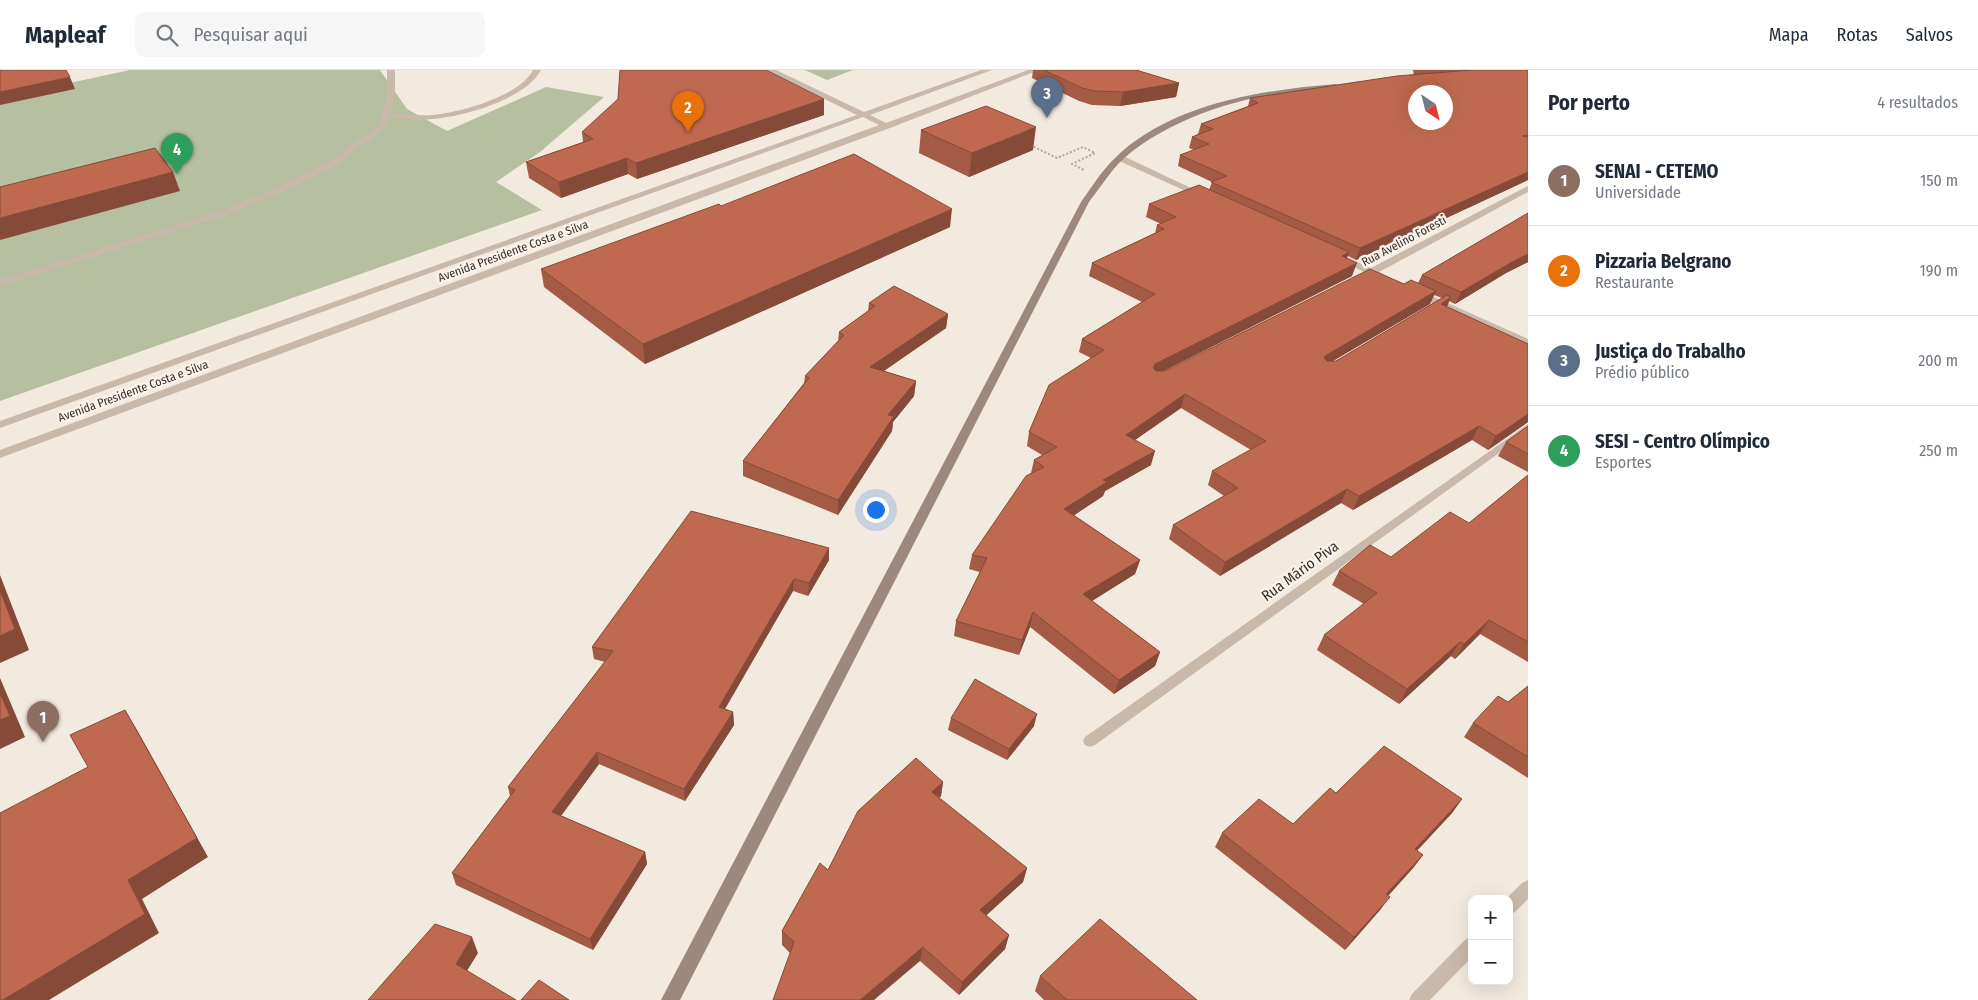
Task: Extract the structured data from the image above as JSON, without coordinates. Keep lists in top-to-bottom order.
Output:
{
  "streets": {
    "street": ["Rua Avelino Foresti", "Avenida Presidente Costa e Silva", "Rua Mário Piva"]
  },
  "north": "bottom right",
  "page": {
    "header": "Mapleaf",
    "search": "Pesquisar aqui",
    "nav": ["Mapa", "Rotas", "Salvos"],
    "heading": ["Por perto", "4 resultados"],
    "pins": [
      "3",
      "2",
      "4",
      "1"
    ],
    "list": [
      {
        "mark": "1",
        "name": "SENAI - CETEMO",
        "note": "Universidade",
        "value": "150 m"
      },
      {
        "mark": "2",
        "name": "Pizzaria Belgrano",
        "note": "Restaurante",
        "value": "190 m"
      },
      {
        "mark": "3",
        "name": "Justiça do Trabalho",
        "note": "Prédio público",
        "value": "200 m"
      },
      {
        "mark": "4",
        "name": "SESI - Centro Olímpico",
        "note": "Esportes",
        "value": "250 m"
      }
    ],
    "map_buttons": ["+", "−"]
  }
}
